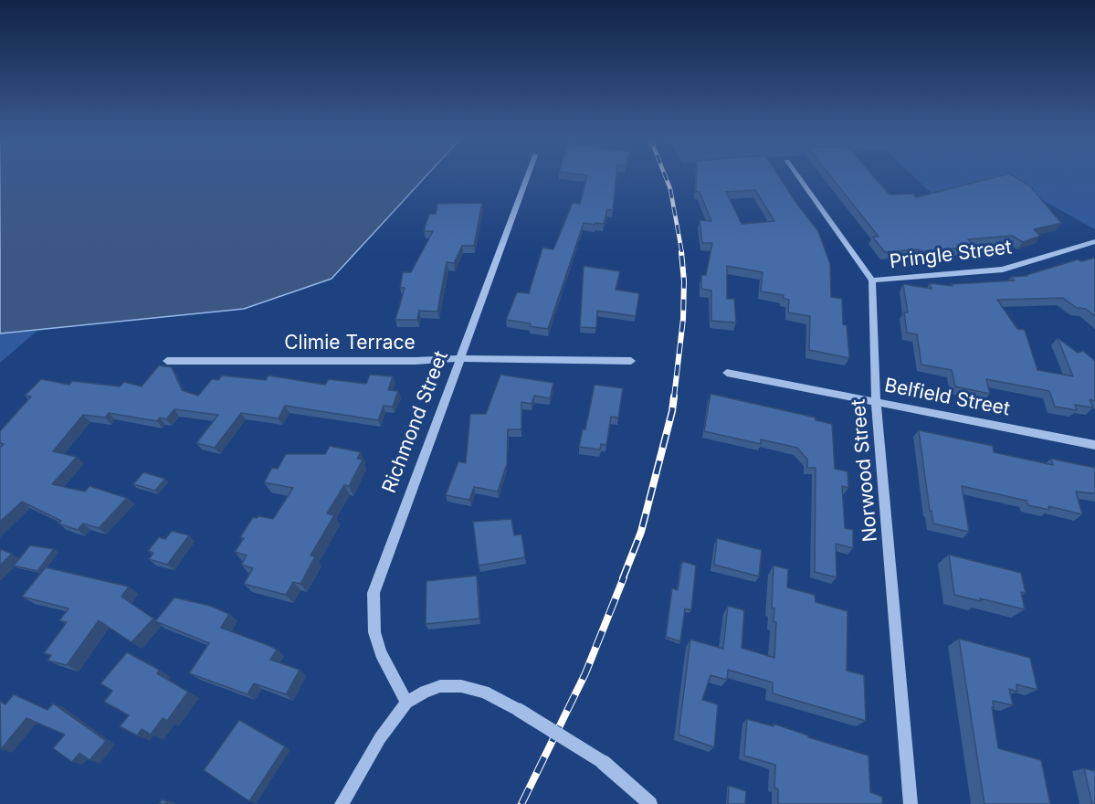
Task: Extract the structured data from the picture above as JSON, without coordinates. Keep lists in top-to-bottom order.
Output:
{
  "streets": {
    "street": [
      "Pringle Street",
      "Climie Terrace",
      "Belfield Street",
      "Richmond Street",
      "Norwood Street"
    ]
  },
  "crossings": [
    ["Pringle Street", "Norwood Street"],
    ["Climie Terrace", "Richmond Street"],
    ["Belfield Street", "Norwood Street"]
  ]
}
